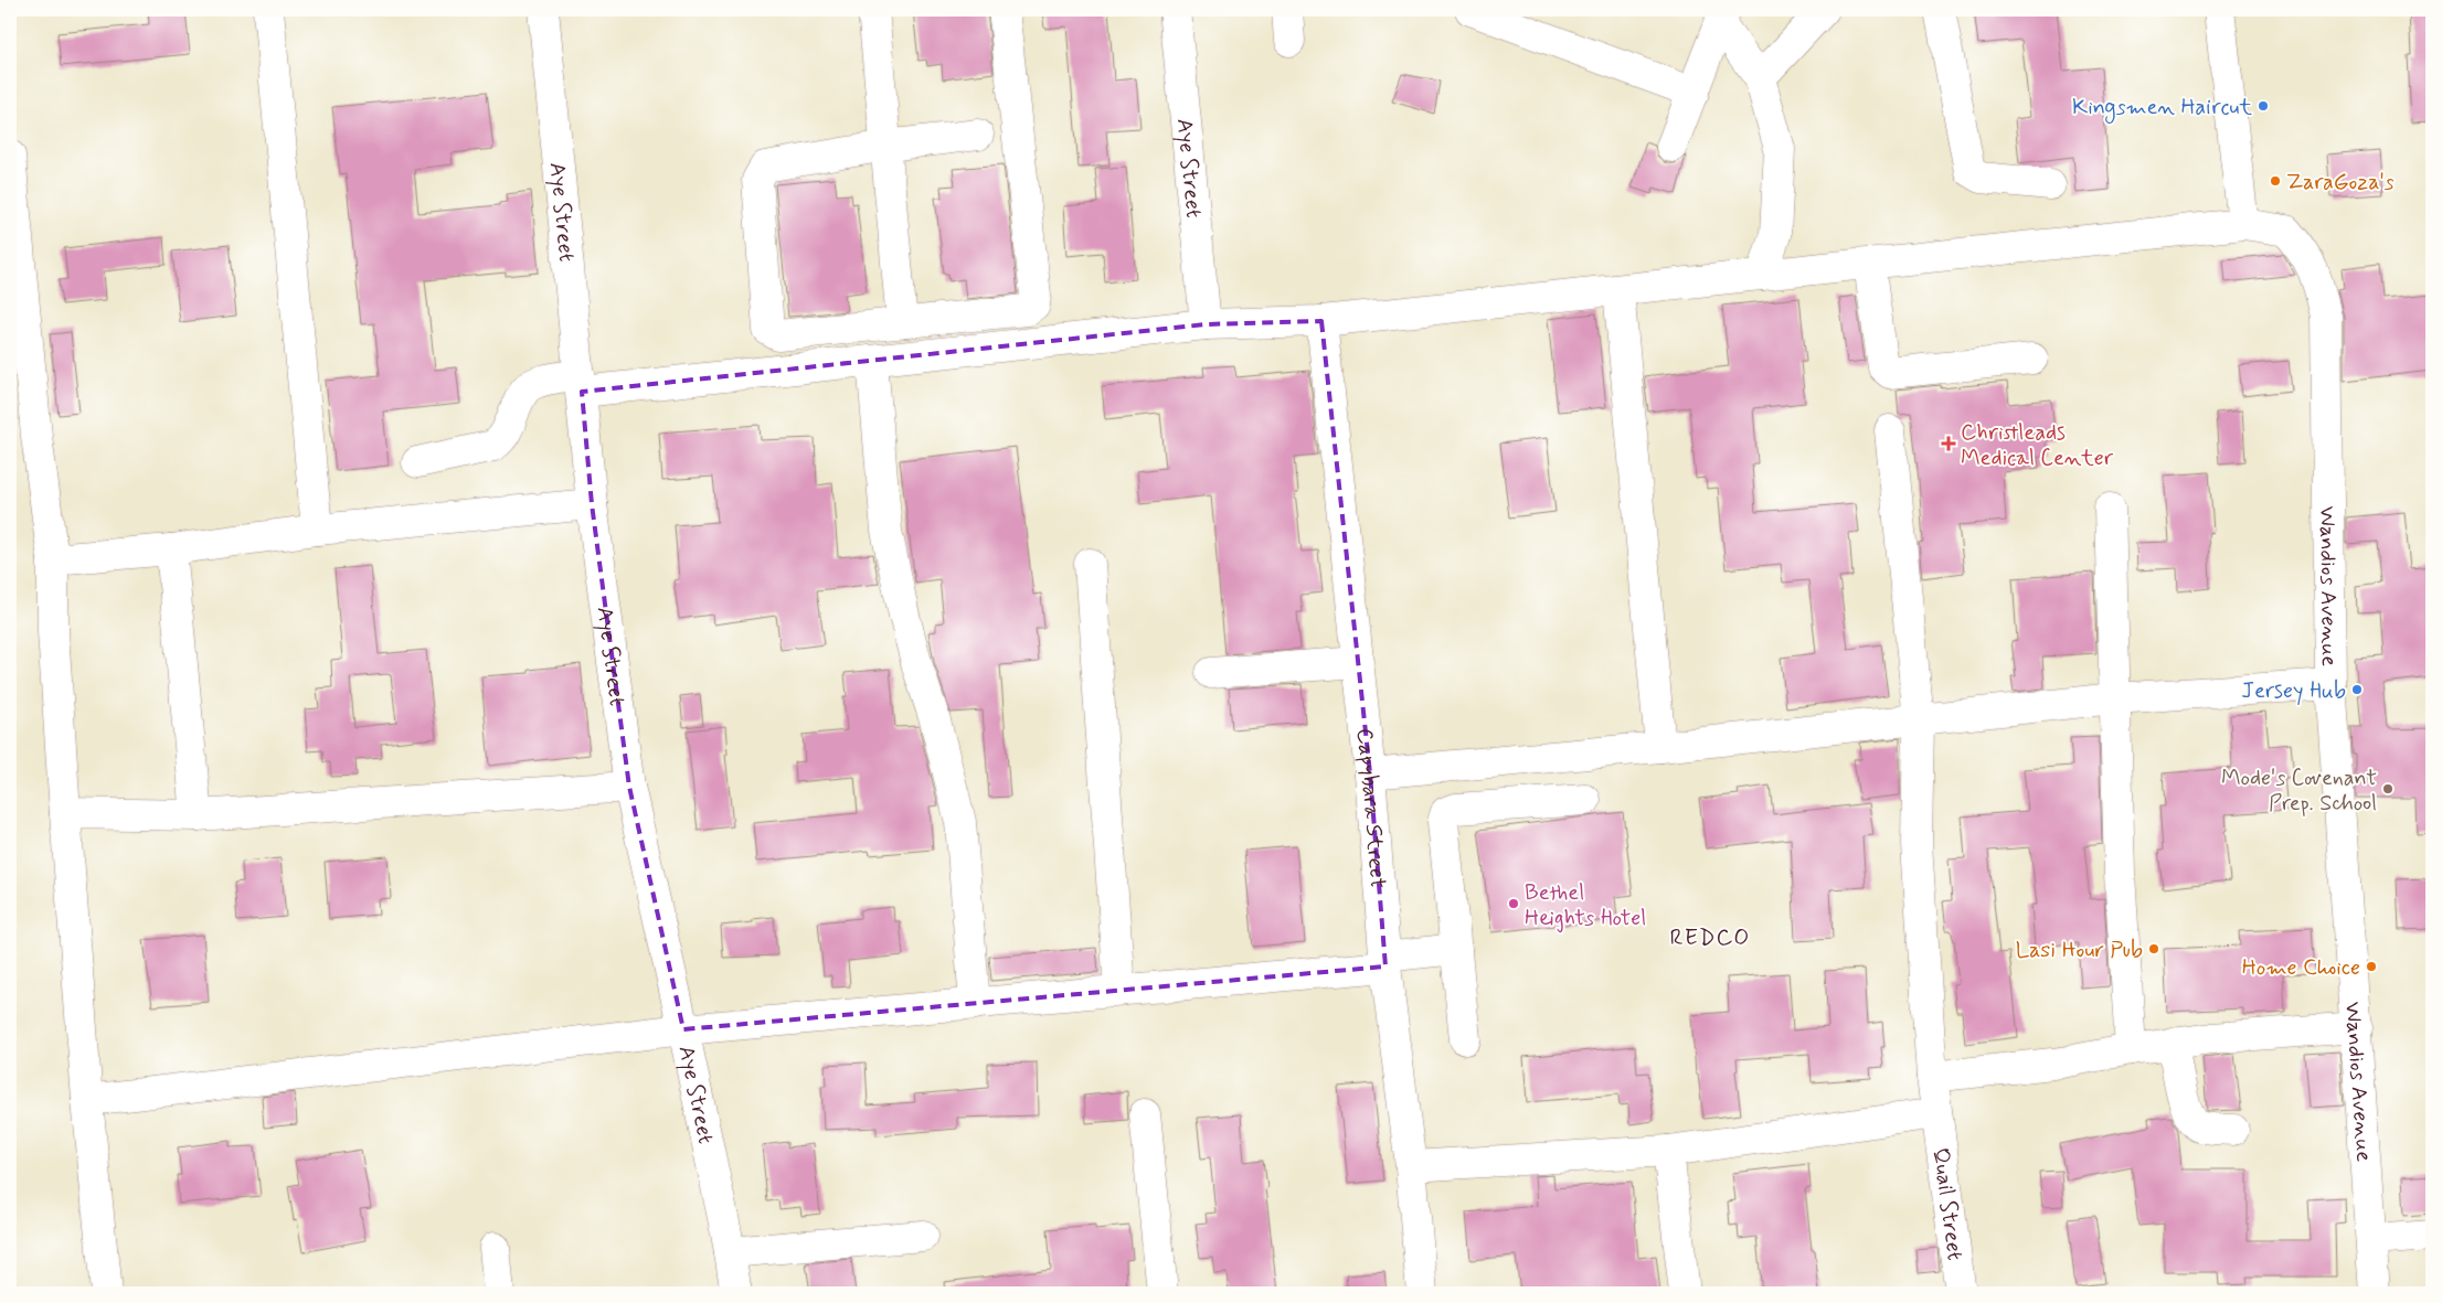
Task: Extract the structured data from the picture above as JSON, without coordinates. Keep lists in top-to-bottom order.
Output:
{
  "streets": {
    "street": [
      "Aye Street",
      "Wandios Avenue",
      "Capybara Street",
      "Quail Street"
    ]
  },
  "crossings": [
    ["Aye Street", "Wandios Avenue"],
    ["Wandios Avenue", "Capybara Street"]
  ],
  "districts": ["REDCO"],
  "places": {
    "other": [
      "Kingsmen Haircut",
      "ZaraGoza's",
      "Jersey Hub",
      "Mode's Covenant Prep. School",
      "Bethel Heights Hotel",
      "Lasi Hour Pub",
      "Home Choice"
    ],
    "health": ["Christleads Medical Center"]
  }
}
